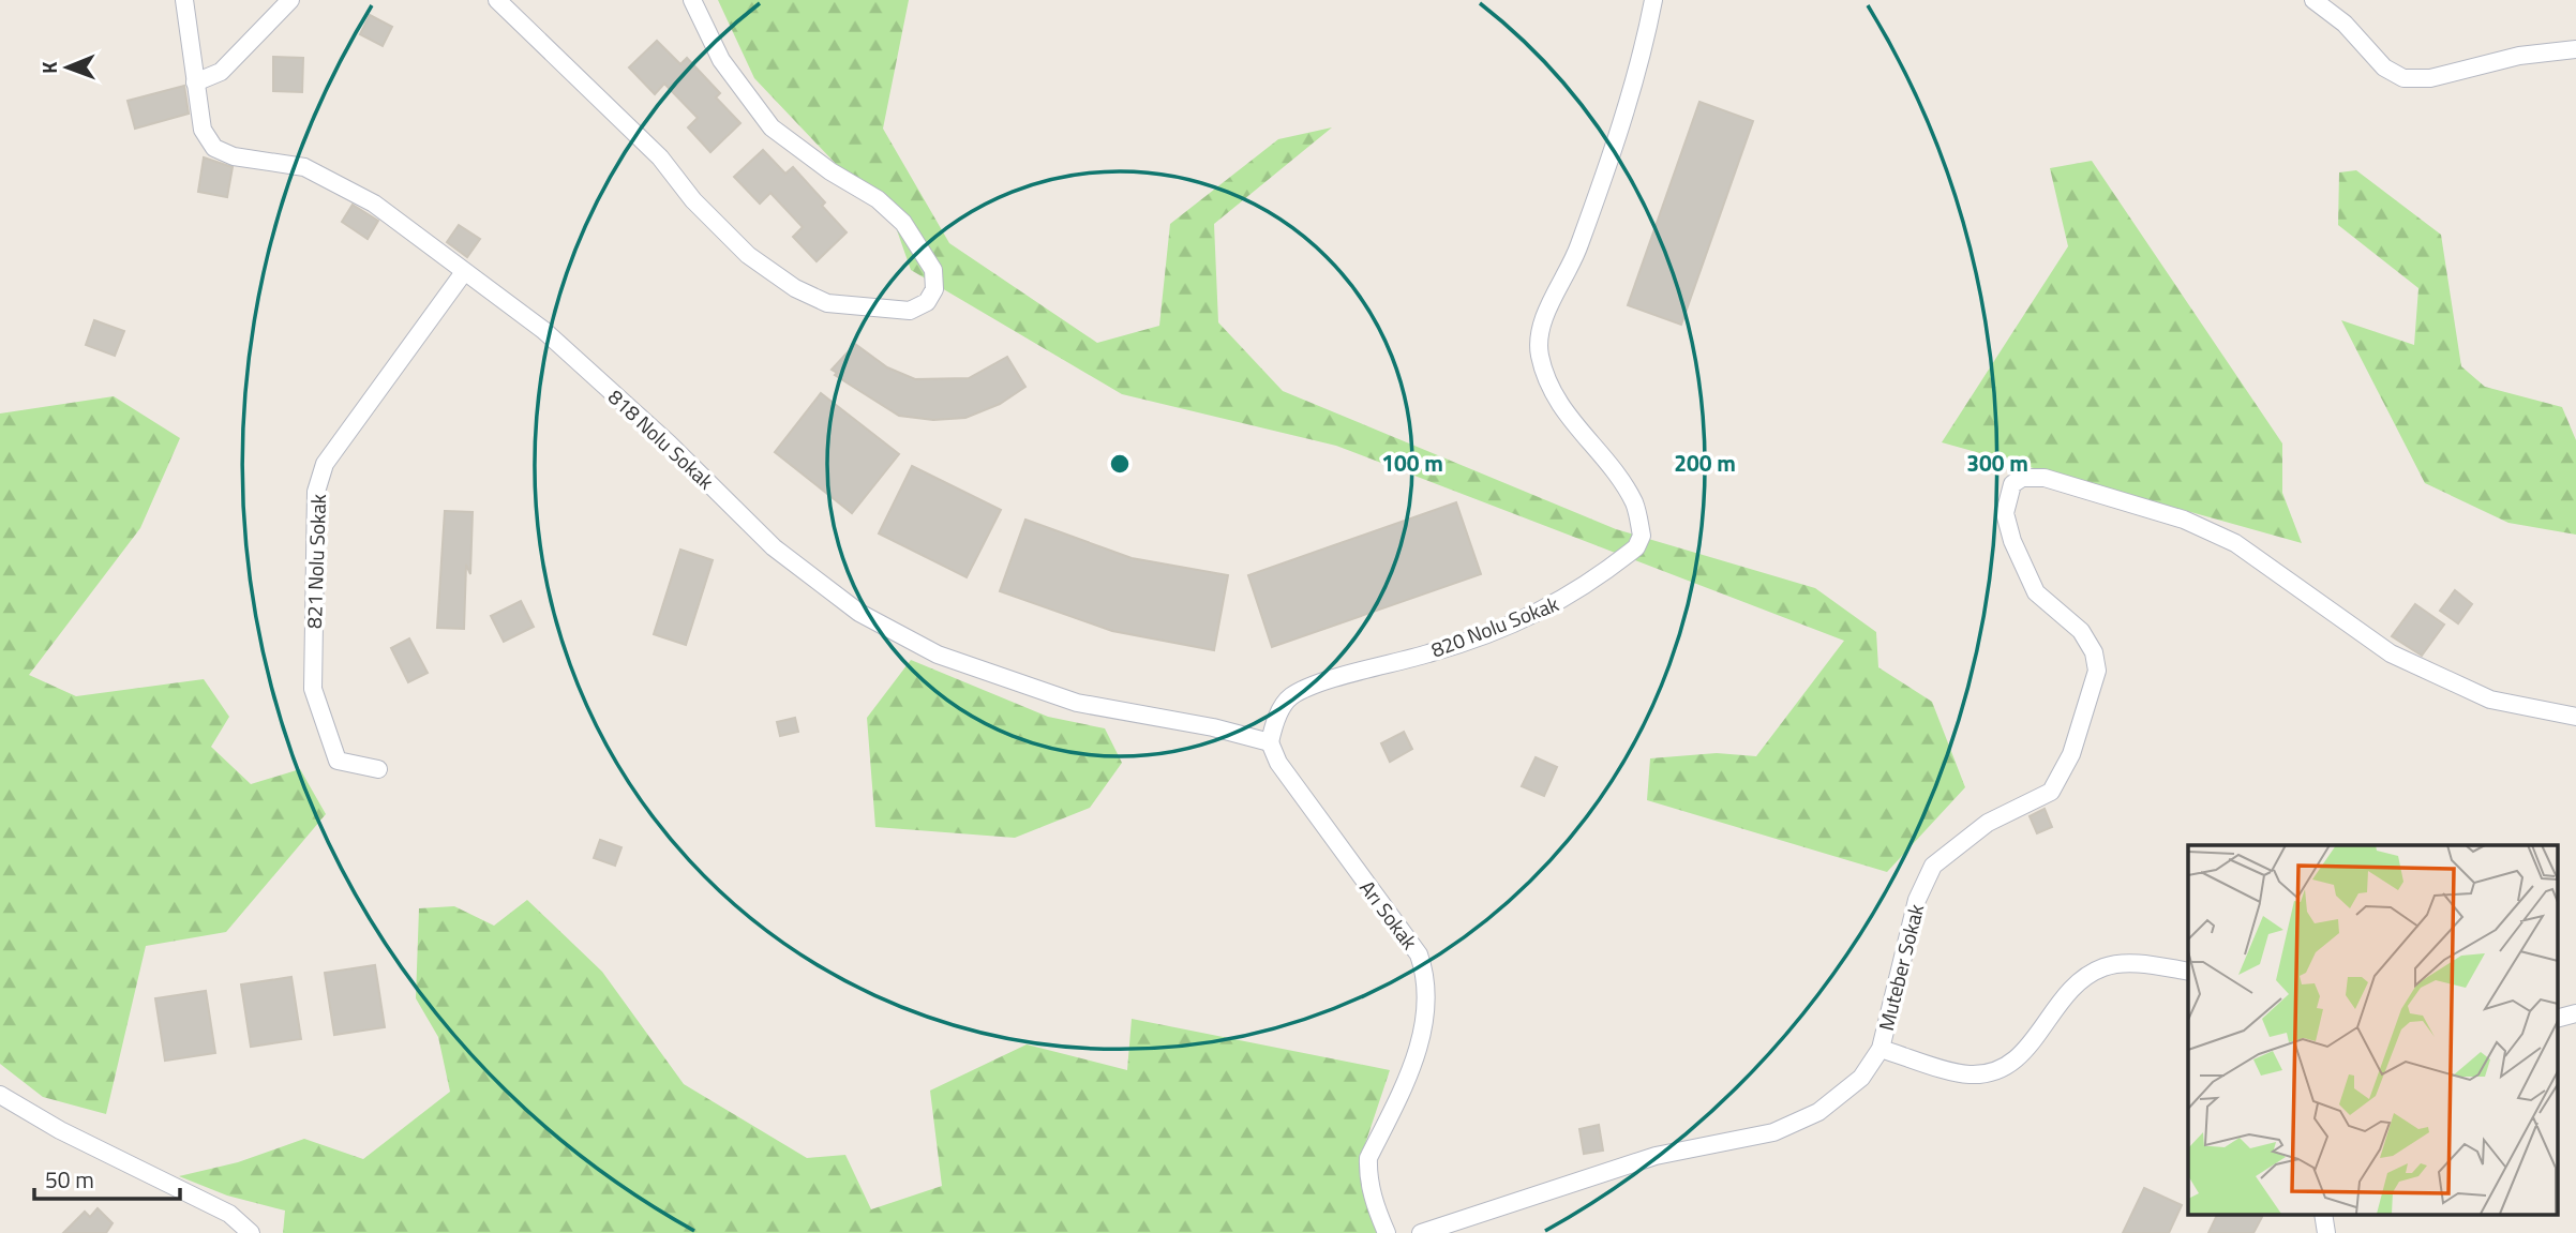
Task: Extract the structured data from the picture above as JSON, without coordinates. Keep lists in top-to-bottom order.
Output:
{
  "streets": {
    "street": [
      "818 Nolu Sokak",
      "821 Nolu Sokak",
      "820 Nolu Sokak",
      "Arı Sokak",
      "Muteber Sokak"
    ]
  },
  "crossings": [
    ["818 Nolu Sokak", "821 Nolu Sokak"],
    ["818 Nolu Sokak", "820 Nolu Sokak"],
    ["818 Nolu Sokak", "Arı Sokak"],
    ["820 Nolu Sokak", "Arı Sokak"]
  ],
  "scale_bar": "50 m",
  "north": "left",
  "rings": ["100 m", "200 m", "300 m"]
}
